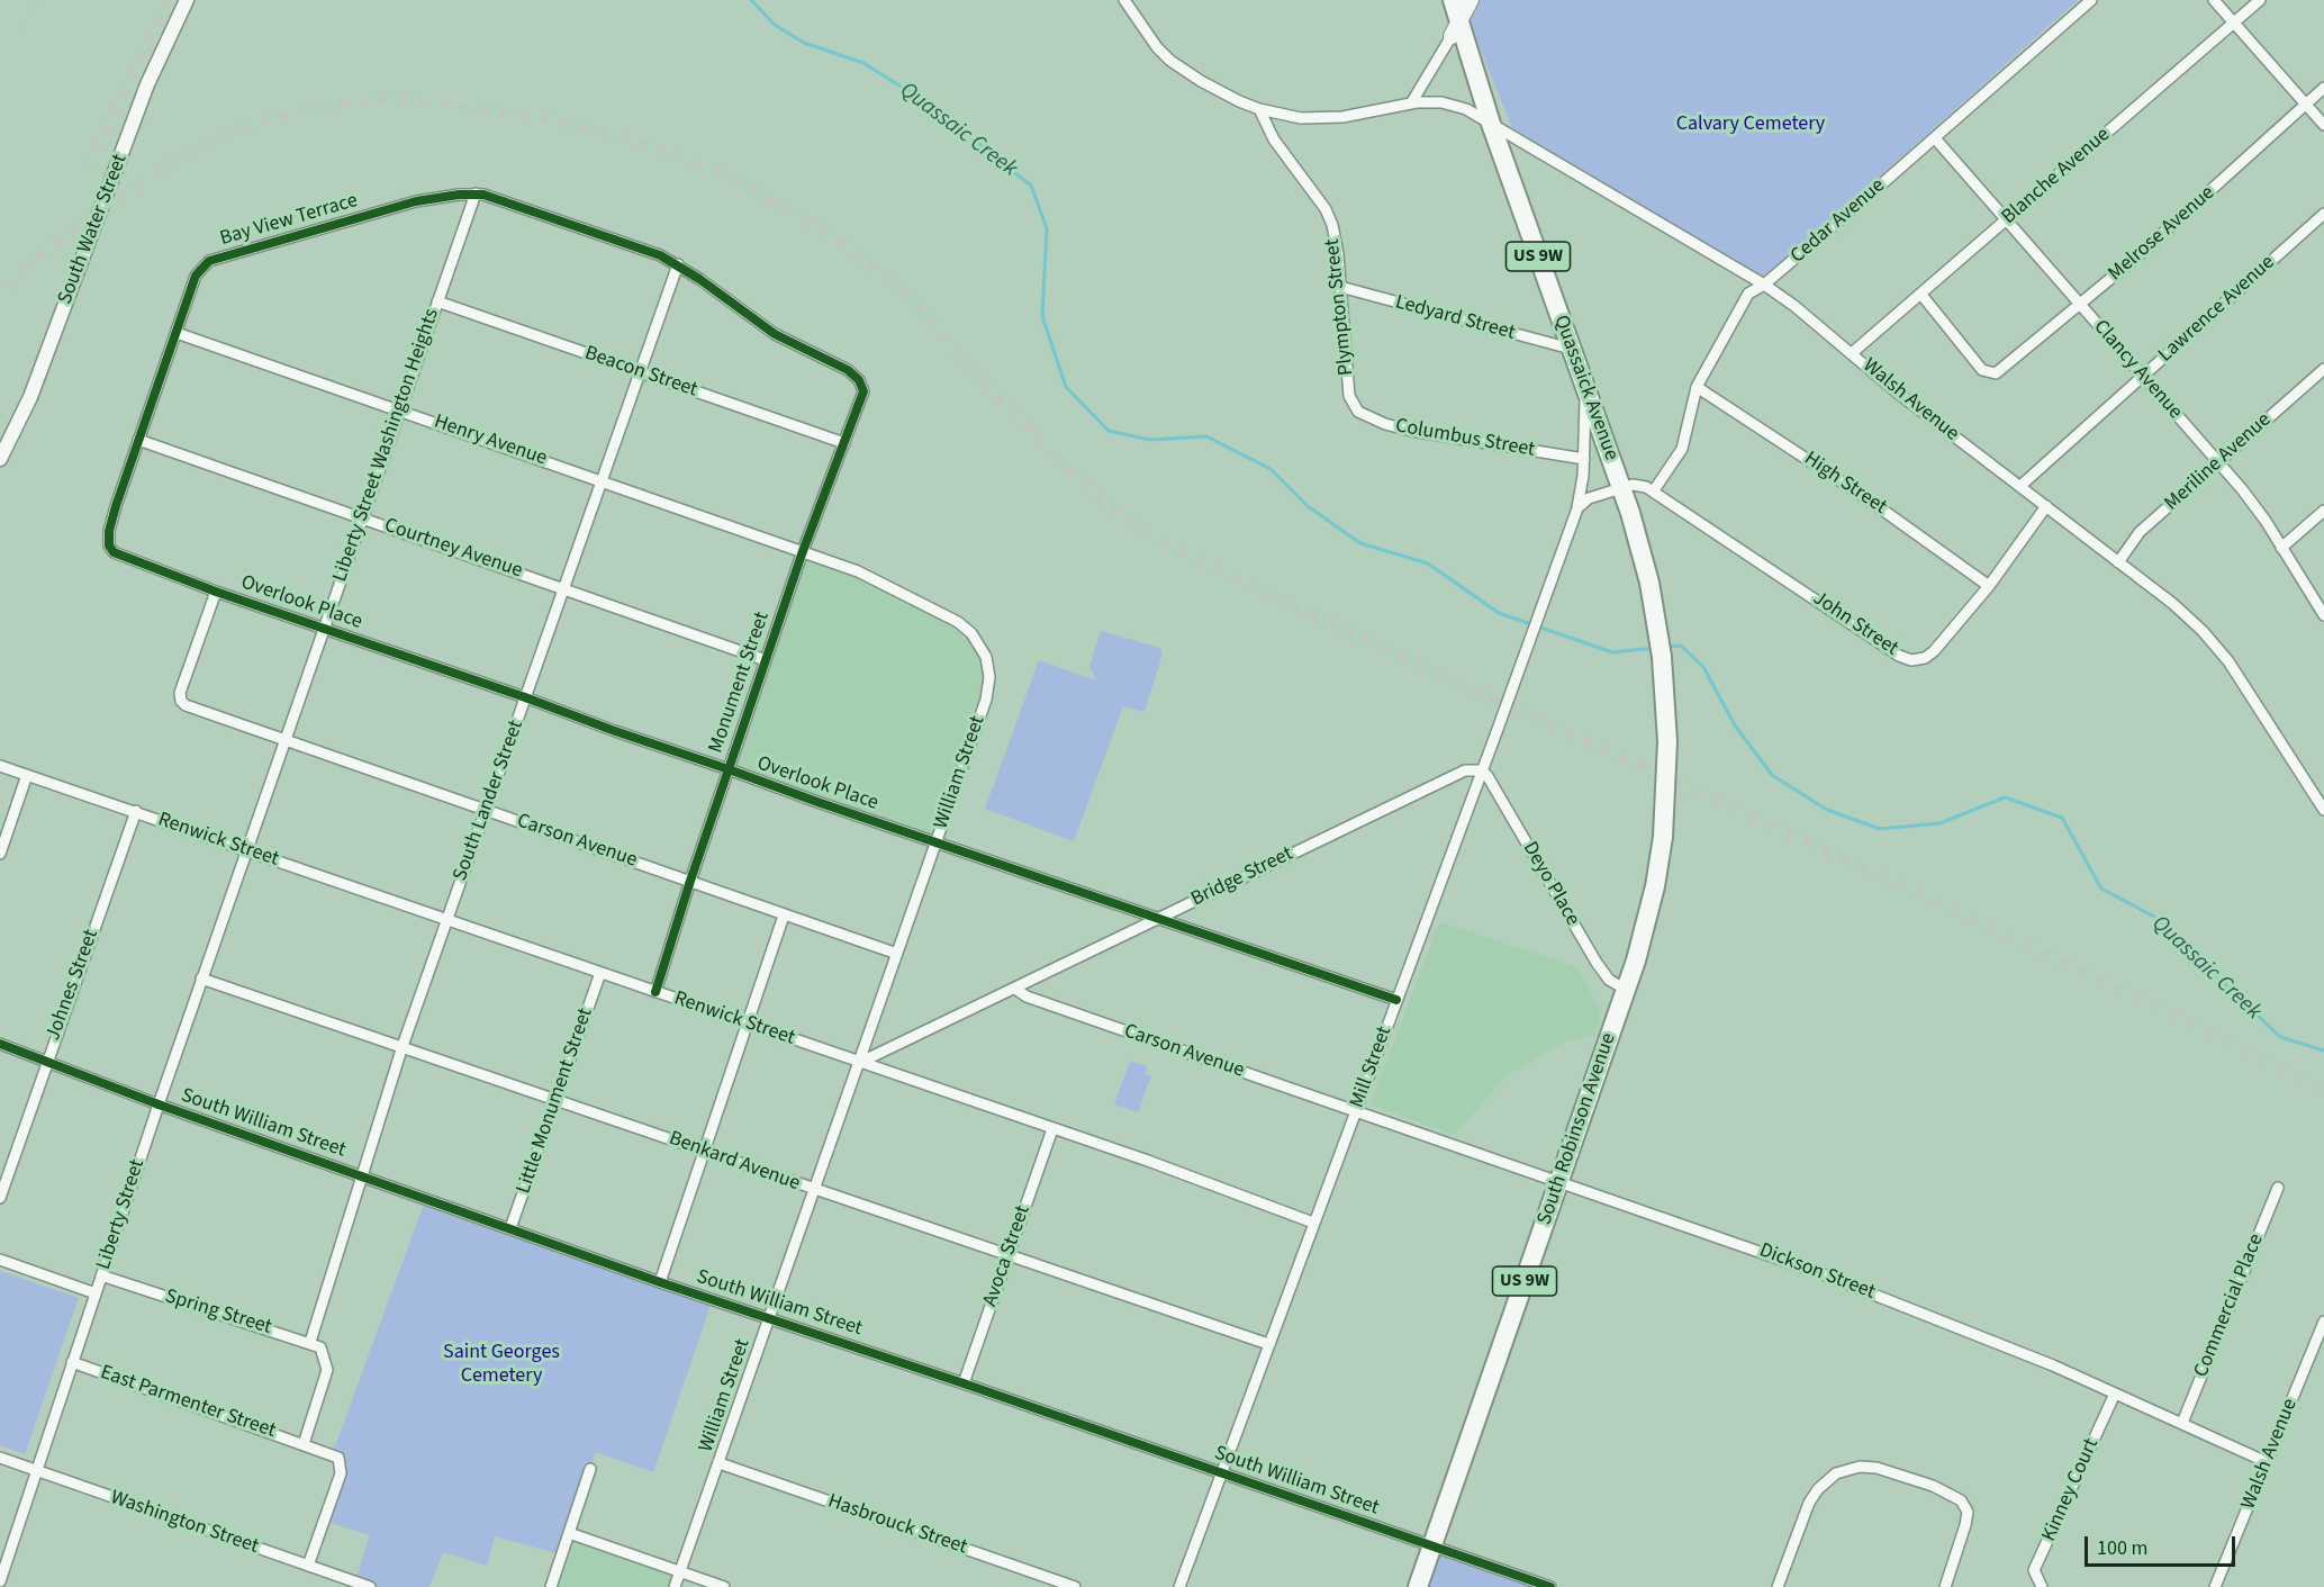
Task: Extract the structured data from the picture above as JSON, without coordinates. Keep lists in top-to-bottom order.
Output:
{
  "streets": {
    "highway": ["US 9W", "Quassaick Avenue", "South Robinson Avenue"],
    "street": [
      "Blanche Avenue",
      "Bay View Terrace",
      "Cedar Avenue",
      "South Water Street",
      "Melrose Avenue",
      "Plympton Street",
      "Lawrence Avenue",
      "Ledyard Street",
      "Clancy Avenue",
      "Beacon Street",
      "Walsh Avenue",
      "Columbus Street",
      "Henry Avenue",
      "Liberty Street Washington Heights",
      "Meriline Avenue",
      "High Street",
      "Courtney Avenue",
      "Overlook Place",
      "John Street",
      "Monument Street",
      "William Street",
      "South Lander Street",
      "Renwick Street",
      "Carson Avenue",
      "Bridge Street",
      "Deyo Place",
      "Johnes Street",
      "Mill Street",
      "Little Monument Street",
      "South William Street",
      "Benkard Avenue",
      "Liberty Street",
      "Avoca Street",
      "Dickson Street",
      "Commercial Place",
      "Spring Street",
      "East Parmenter Street",
      "Kinney Court",
      "Washington Street",
      "Hasbrouck Street"
    ]
  },
  "crossings": [
    ["Blanche Avenue", "Melrose Avenue"],
    ["Blanche Avenue", "Clancy Avenue"],
    ["Blanche Avenue", "Walsh Avenue"],
    ["Bay View Terrace", "Henry Avenue"],
    ["Bay View Terrace", "Liberty Street Washington Heights"],
    ["Bay View Terrace", "Courtney Avenue"],
    ["Bay View Terrace", "Overlook Place"],
    ["Bay View Terrace", "Monument Street"],
    ["Bay View Terrace", "South Lander Street"],
    ["Cedar Avenue", "Clancy Avenue"],
    ["Cedar Avenue", "Walsh Avenue"],
    ["Cedar Avenue", "High Street"],
    ["Cedar Avenue", "John Street"],
    ["Melrose Avenue", "Clancy Avenue"],
    ["US 9W", "Quassaick Avenue"],
    ["Plympton Street", "Ledyard Street"],
    ["Plympton Street", "Walsh Avenue"],
    ["Plympton Street", "Columbus Street"],
    ["Lawrence Avenue", "Clancy Avenue"],
    ["Lawrence Avenue", "Walsh Avenue"],
    ["Ledyard Street", "Quassaick Avenue"],
    ["Clancy Avenue", "Meriline Avenue"],
    ["Beacon Street", "Liberty Street Washington Heights"],
    ["Beacon Street", "Monument Street"],
    ["Beacon Street", "South Lander Street"],
    ["Quassaick Avenue", "Walsh Avenue"],
    ["Quassaick Avenue", "John Street"],
    ["Quassaick Avenue", "South Robinson Avenue"],
    ["Walsh Avenue", "Meriline Avenue"],
    ["Walsh Avenue", "John Street"],
    ["Walsh Avenue", "Dickson Street"],
    ["Henry Avenue", "Liberty Street Washington Heights"],
    ["Henry Avenue", "Monument Street"],
    ["Henry Avenue", "William Street"],
    ["Henry Avenue", "South Lander Street"],
    ["Liberty Street Washington Heights", "Courtney Avenue"],
    ["Liberty Street Washington Heights", "Overlook Place"],
    ["Liberty Street Washington Heights", "Renwick Street"],
    ["Liberty Street Washington Heights", "Carson Avenue"],
    ["Liberty Street Washington Heights", "Liberty Street"],
    ["High Street", "John Street"],
    ["Courtney Avenue", "Monument Street"],
    ["Courtney Avenue", "South Lander Street"],
    ["Overlook Place", "Monument Street"],
    ["Overlook Place", "William Street"],
    ["Overlook Place", "South Lander Street"],
    ["Overlook Place", "Carson Avenue"],
    ["Overlook Place", "Bridge Street"],
    ["Overlook Place", "Mill Street"],
    ["Monument Street", "William Street"],
    ["Monument Street", "Renwick Street"],
    ["Monument Street", "Carson Avenue"],
    ["William Street", "Renwick Street"],
    ["William Street", "Carson Avenue"],
    ["William Street", "Bridge Street"],
    ["William Street", "South William Street"],
    ["William Street", "Benkard Avenue"],
    ["William Street", "Hasbrouck Street"],
    ["South Lander Street", "Renwick Street"],
    ["South Lander Street", "Carson Avenue"],
    ["South Lander Street", "South William Street"],
    ["South Lander Street", "Benkard Avenue"],
    ["South Lander Street", "Spring Street"],
    ["Renwick Street", "Bridge Street"],
    ["Renwick Street", "Johnes Street"],
    ["Renwick Street", "Mill Street"],
    ["Renwick Street", "Little Monument Street"],
    ["Renwick Street", "Liberty Street"],
    ["Renwick Street", "Avoca Street"],
    ["Carson Avenue", "Bridge Street"],
    ["Carson Avenue", "Mill Street"],
    ["Carson Avenue", "Dickson Street"],
    ["Bridge Street", "Deyo Place"],
    ["Bridge Street", "Mill Street"],
    ["Deyo Place", "Mill Street"],
    ["Deyo Place", "South Robinson Avenue"],
    ["Johnes Street", "South William Street"],
    ["Mill Street", "South William Street"],
    ["Mill Street", "Benkard Avenue"],
    ["Mill Street", "Dickson Street"],
    ["Little Monument Street", "South William Street"],
    ["Little Monument Street", "Benkard Avenue"],
    ["South William Street", "South Robinson Avenue"],
    ["South William Street", "Liberty Street"],
    ["South William Street", "Avoca Street"],
    ["South Robinson Avenue", "Dickson Street"],
    ["Benkard Avenue", "Liberty Street"],
    ["Benkard Avenue", "Avoca Street"],
    ["Liberty Street", "Spring Street"],
    ["Liberty Street", "East Parmenter Street"],
    ["Liberty Street", "Washington Street"],
    ["Dickson Street", "Commercial Place"],
    ["Dickson Street", "Kinney Court"],
    ["East Parmenter Street", "Washington Street"]
  ],
  "water": ["Quassaic Creek"],
  "parks": ["Calvary Cemetery", "Saint Georges Cemetery"],
  "scale_bar": "100 m"
}
